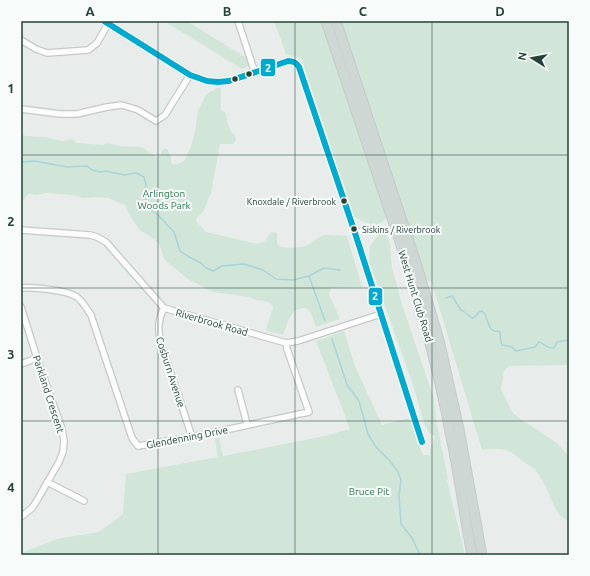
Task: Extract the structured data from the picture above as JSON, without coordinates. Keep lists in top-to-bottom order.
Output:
{
  "streets": {
    "main road": ["West Hunt Club Road"],
    "street": [
      "Riverbrook Road",
      "Cosburn Avenue",
      "Parkland Crescent",
      "Glendenning Drive"
    ]
  },
  "crossings": [
    ["Riverbrook Road", "Cosburn Avenue"],
    ["Riverbrook Road", "Glendenning Drive"],
    ["Cosburn Avenue", "Glendenning Drive"]
  ],
  "parks": ["Arlington Woods Park", "Bruce Pit"],
  "places": ["Knoxdale / Riverbrook", "Siskins / Riverbrook"],
  "lines": ["transit line 2"],
  "north": "left",
  "grid": {
    "columns": [
      "A",
      "B",
      "C",
      "D"
    ],
    "rows": [
      "1",
      "2",
      "3",
      "4"
    ]
  }
}
